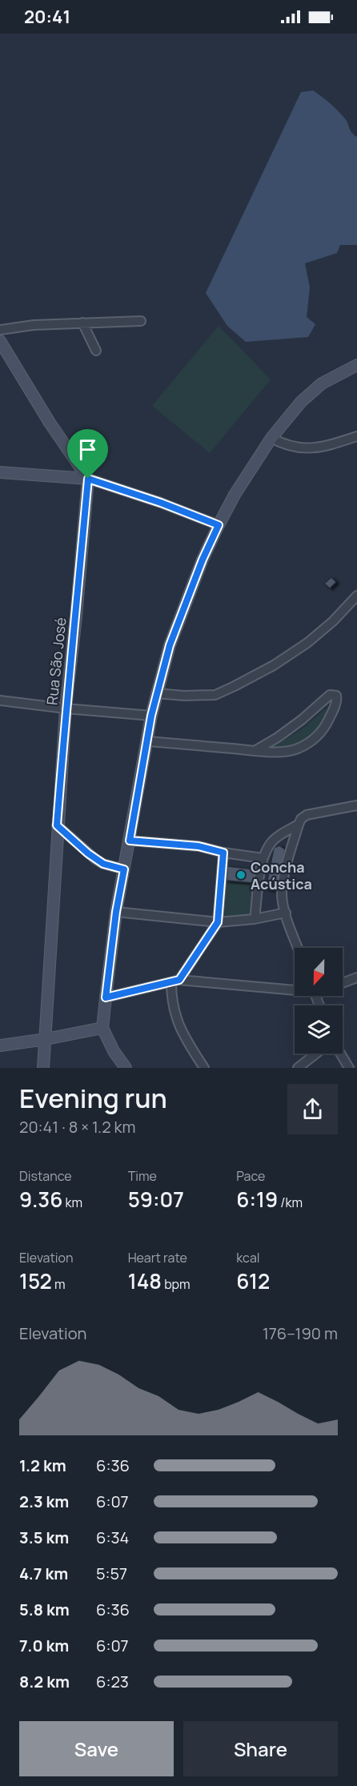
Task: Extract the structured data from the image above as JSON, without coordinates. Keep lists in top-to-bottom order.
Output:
{
  "streets": {
    "street": ["Rua São José"]
  },
  "places": ["Concha Acústica"],
  "north": "bottom",
  "page": {
    "status": "20:41",
    "heading": ["Evening run", "20:41 · 8 × 1.2 km"],
    "stats": [
      ["Distance", "9.36 km"],
      ["Time", "59:07"],
      ["Pace", "6:19 /km"],
      ["Elevation", "152 m"],
      ["Heart rate", "148 bpm"],
      ["kcal", "612"]
    ],
    "chart": ["Elevation", "176–190 m"],
    "list": [
      {
        "name": "1.2 km",
        "note": "6:36"
      },
      {
        "name": "2.3 km",
        "note": "6:07"
      },
      {
        "name": "3.5 km",
        "note": "6:34"
      },
      {
        "name": "4.7 km",
        "note": "5:57"
      },
      {
        "name": "5.8 km",
        "note": "6:36"
      },
      {
        "name": "7.0 km",
        "note": "6:07"
      },
      {
        "name": "8.2 km",
        "note": "6:23"
      }
    ],
    "buttons": ["Save", "Share"]
  }
}
